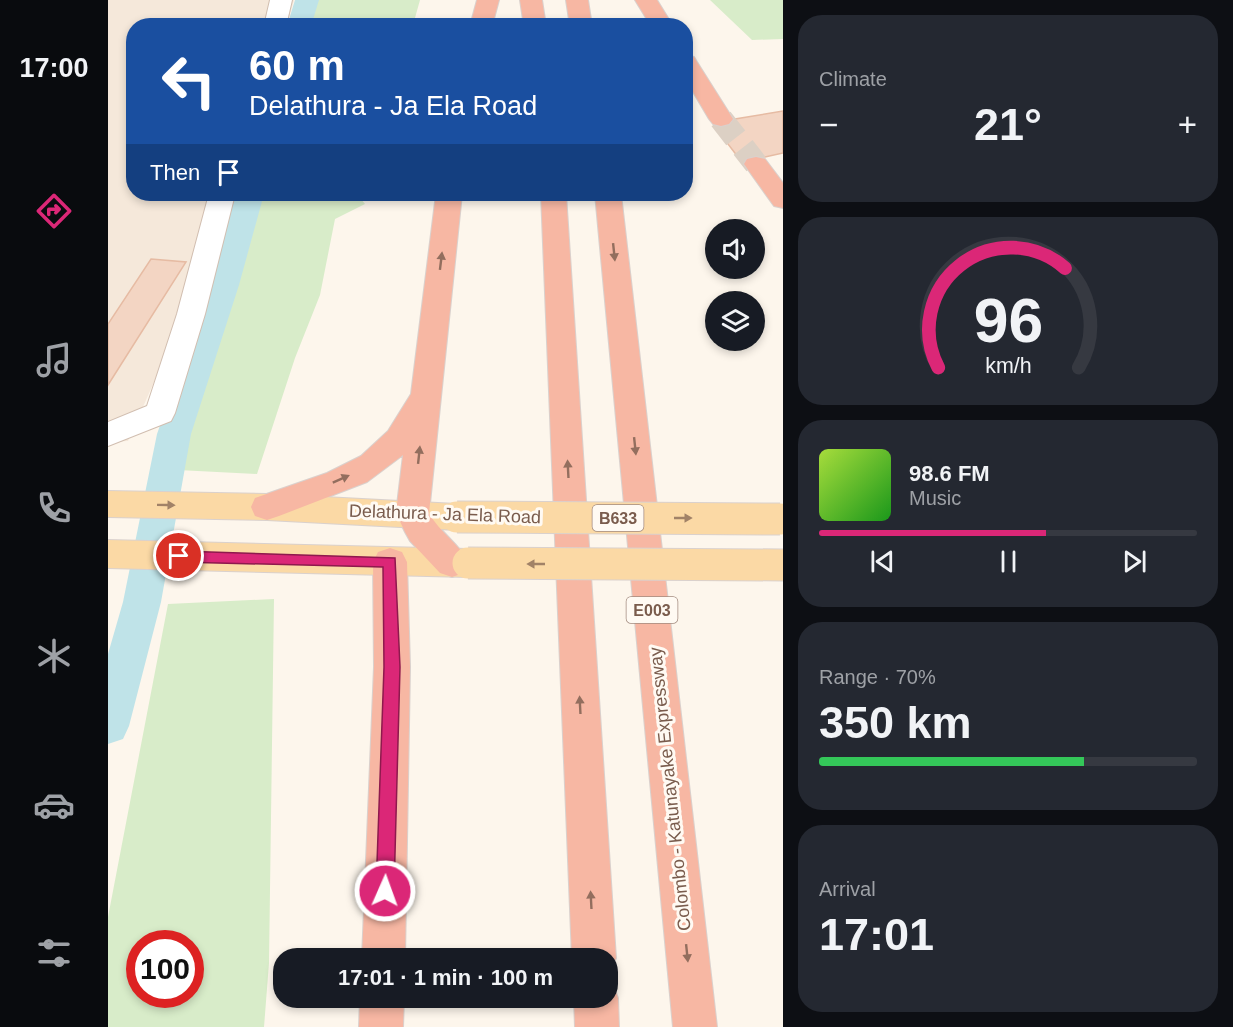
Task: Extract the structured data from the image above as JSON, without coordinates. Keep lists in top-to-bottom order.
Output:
{
  "streets": {
    "highway": ["E003", "Colombo - Katunayake Expressway"],
    "main road": ["Delathura - Ja Ela Road", "B633"]
  },
  "page": {
    "tabs": "17:00",
    "tile": [
      "Climate",
      ["Range · 70%", "350 km"],
      ["Arrival", "17:01"]
    ],
    "turn": ["60 m", "Delathura - Ja Ela Road"],
    "heat": ["−", "21°", "+"],
    "then": "Then",
    "song": ["98.6 FM", "Music"],
    "limit": "100",
    "trip": "17:01 · 1 min · 100 m",
    "gauge": ["96", "km/h"]
  }
}
